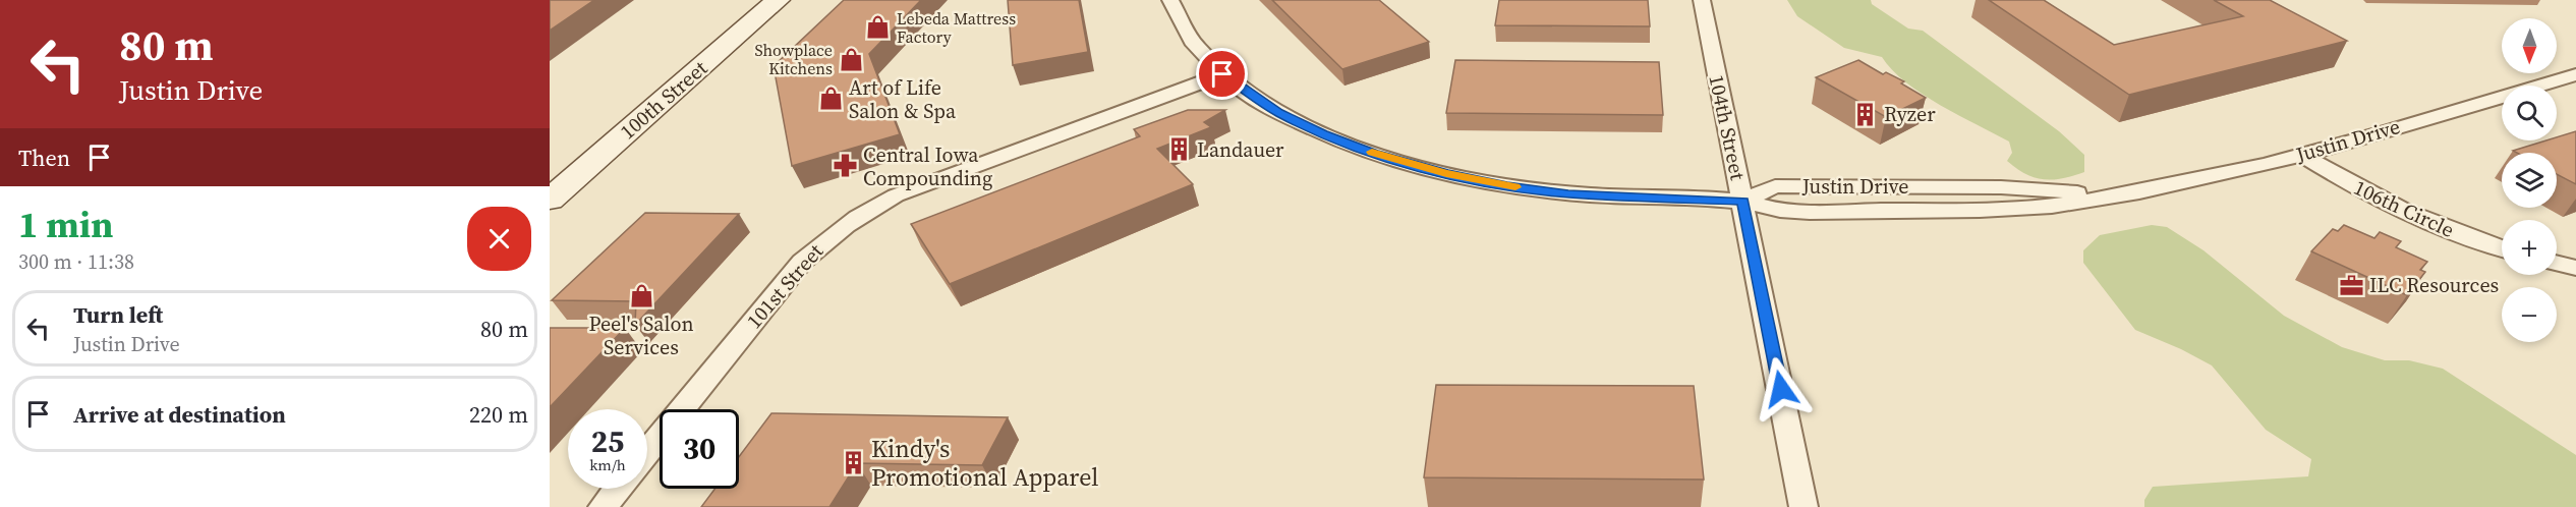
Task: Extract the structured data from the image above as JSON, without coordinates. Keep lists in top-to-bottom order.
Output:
{
  "streets": {
    "main road": ["100th Street"],
    "street": [
      "104th Street",
      "Justin Drive",
      "106th Circle",
      "101st Street"
    ]
  },
  "crossings": [
    ["104th Street", "Justin Drive"],
    ["Justin Drive", "106th Circle"],
    ["Justin Drive", "101st Street"]
  ],
  "places": {
    "shop": [
      "Lebeda Mattress Factory",
      "Showplace Kitchens",
      "Art of Life Salon & Spa",
      "Peel's Salon Services"
    ],
    "building": ["Ryzer", "Landauer", "Kindy's Promotional Apparel"],
    "pharmacy": ["Central Iowa Compounding"],
    "office": ["ILC Resources"]
  },
  "north": "bottom",
  "page": {
    "turn": ["80 m", "Justin Drive"],
    "map_buttons": ["+", "−"],
    "then": "Then",
    "heading": ["1 min", "300 m · 11:38"],
    "list": [
      {
        "name": "Turn left",
        "note": "Justin Drive",
        "value": "80 m"
      },
      {
        "name": "Arrive at destination",
        "value": "220 m"
      }
    ],
    "speed": "25 km/h",
    "limit": "30"
  }
}
